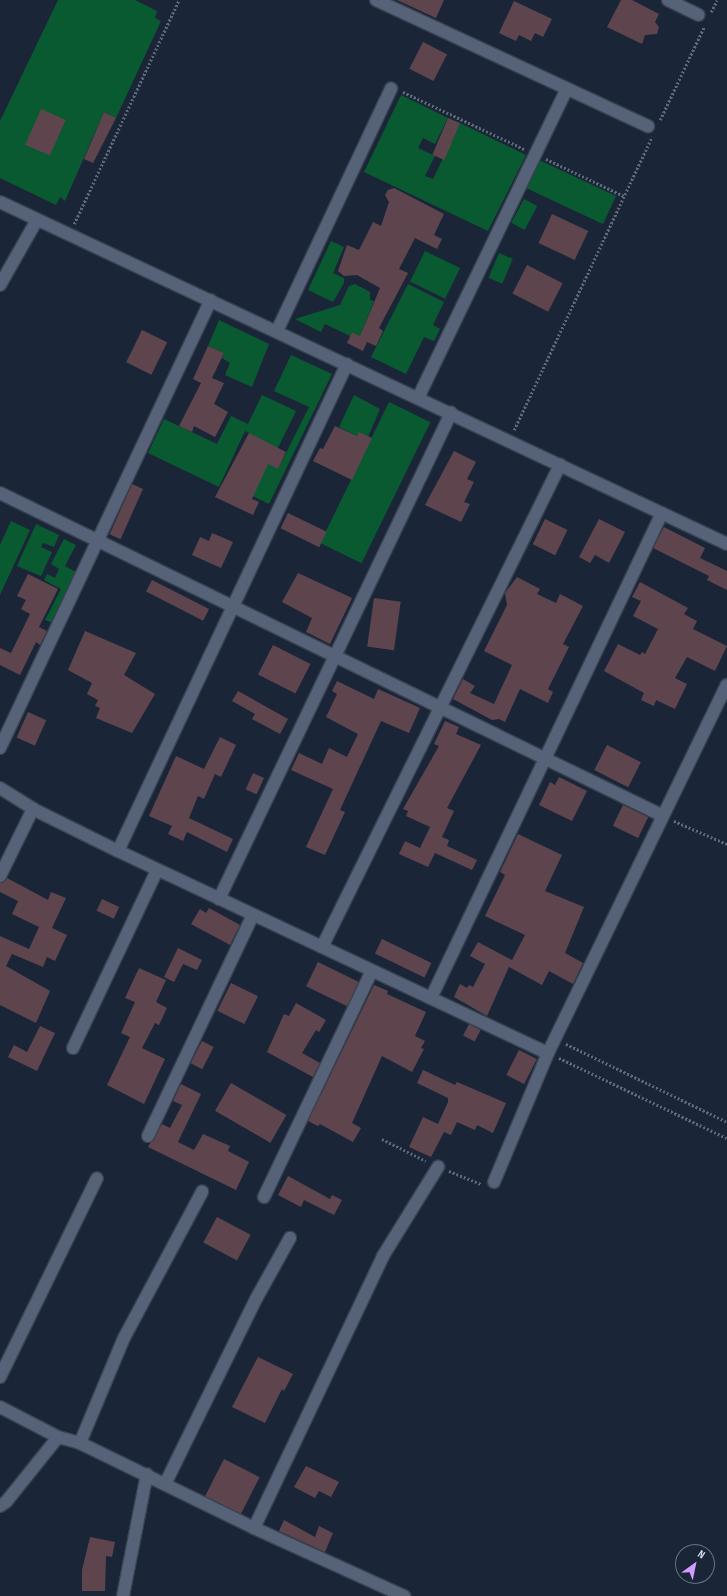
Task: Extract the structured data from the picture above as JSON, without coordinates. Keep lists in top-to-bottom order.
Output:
{
  "north": "top right"
}
